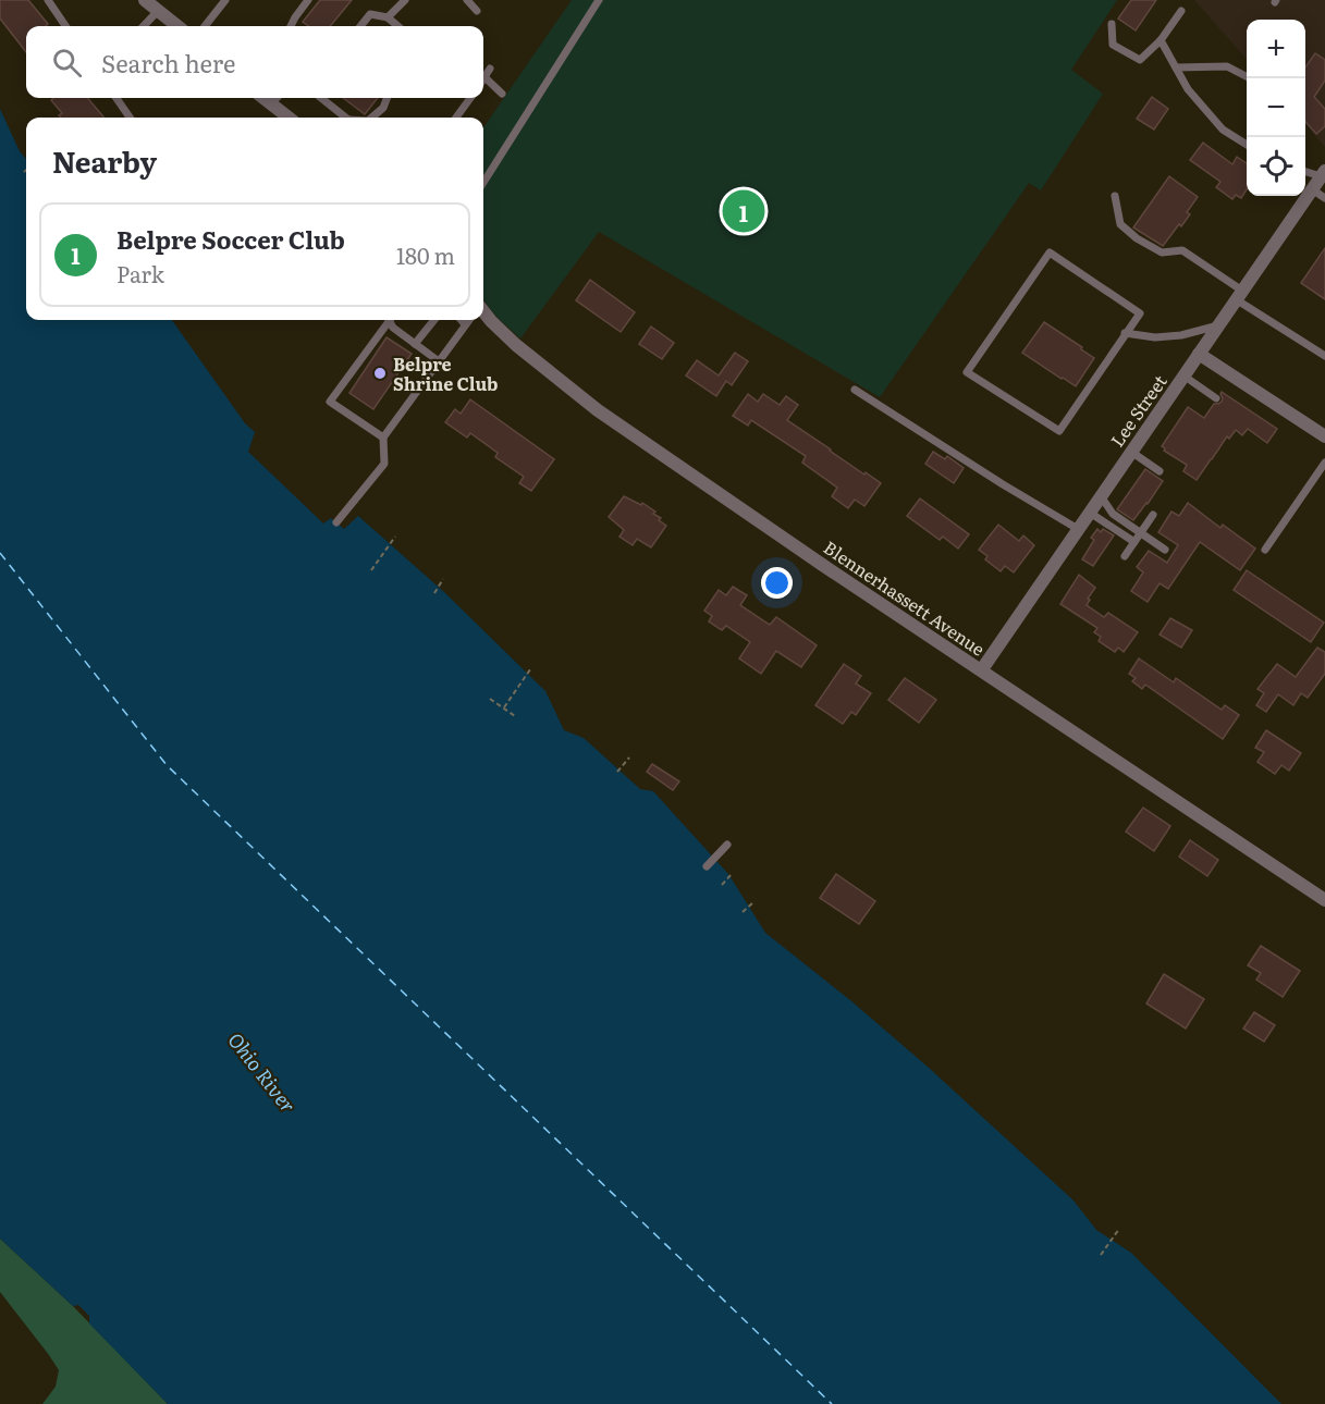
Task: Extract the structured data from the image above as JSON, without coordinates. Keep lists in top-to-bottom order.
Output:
{
  "streets": {
    "street": ["Lee Street", "Blennerhassett Avenue"]
  },
  "crossings": [
    ["Lee Street", "Blennerhassett Avenue"]
  ],
  "water": ["Ohio River"],
  "places": ["Belpre Shrine Club"],
  "page": {
    "map_buttons": ["+", "−"],
    "search": "Search here",
    "heading": "Nearby",
    "pins": "1",
    "list": [
      {
        "mark": "1",
        "name": "Belpre Soccer Club",
        "note": "Park",
        "value": "180 m"
      }
    ]
  }
}
